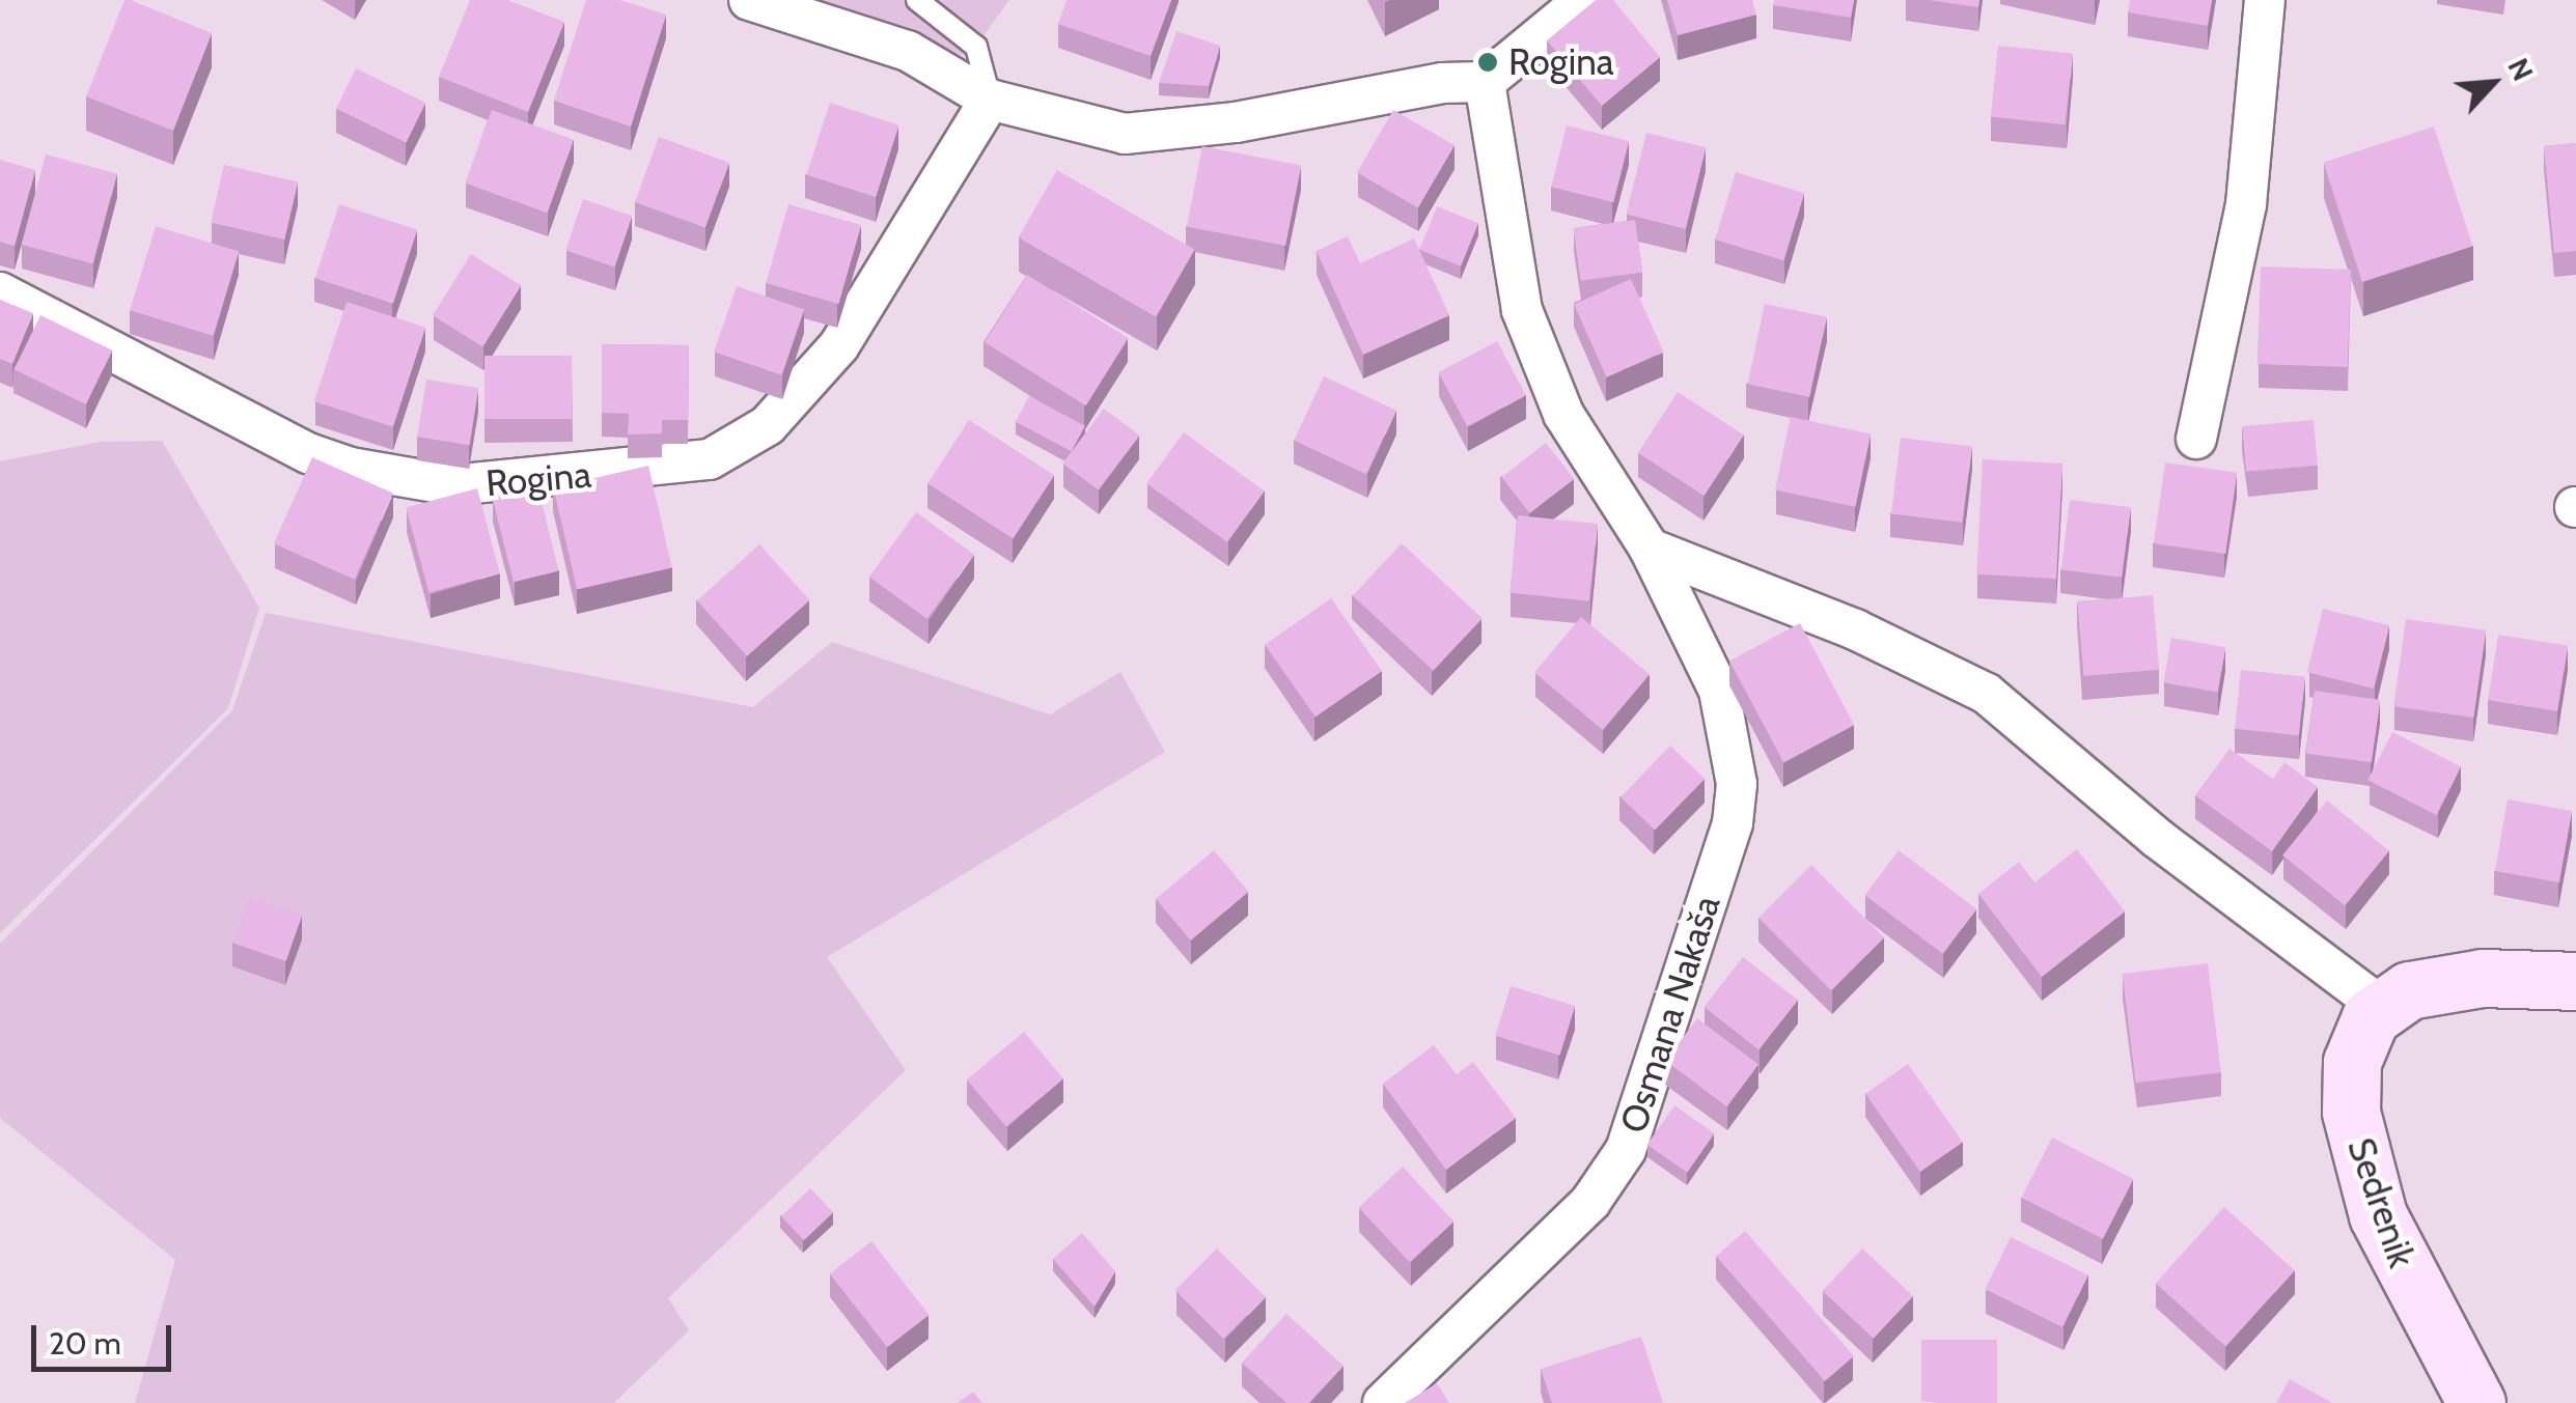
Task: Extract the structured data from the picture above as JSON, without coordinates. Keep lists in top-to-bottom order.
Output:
{
  "streets": {
    "street": ["Rogina", "Osmana Nakaša", "Sedrenik"]
  },
  "places": ["Rogina"],
  "scale_bar": "20 m",
  "north": "top right"
}
